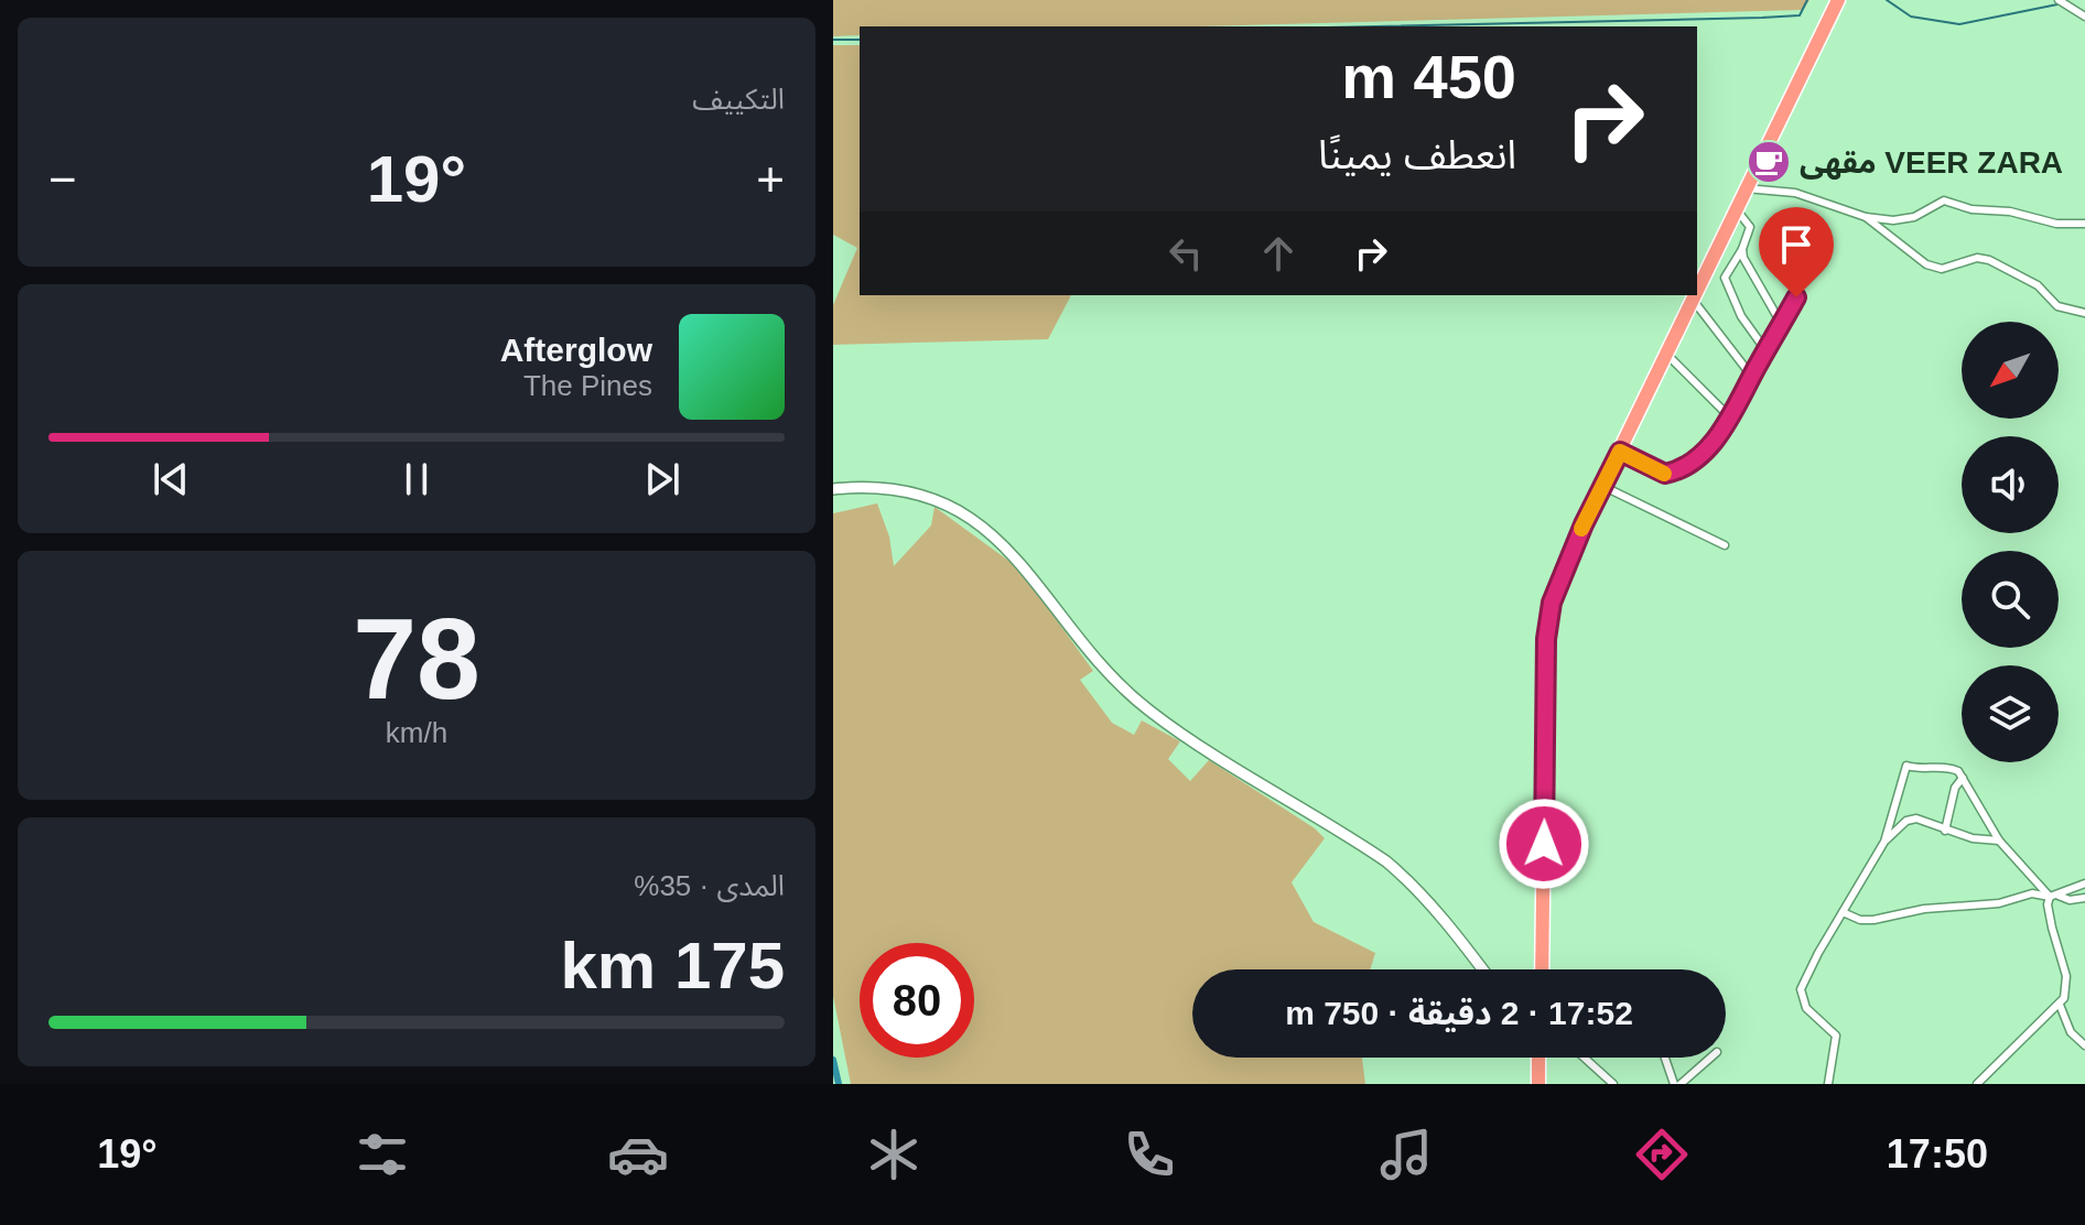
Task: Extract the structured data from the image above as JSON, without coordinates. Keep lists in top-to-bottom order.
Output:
{
  "places": {
    "cafe": ["مقهى VEER ZARA"]
  },
  "north": "bottom left",
  "page": {
    "tile": [
      "التكييف",
      ["78", "km/h"],
      ["المدى · 35%", "175 km"]
    ],
    "turn": ["450 m", "انعطف يمينًا"],
    "heat": ["−", "19°", "+"],
    "song": ["Afterglow", "The Pines"],
    "limit": "80",
    "trip": "17:52 · 2 دقيقة · 750 m",
    "tabs": ["17:50", "19°"]
  }
}
